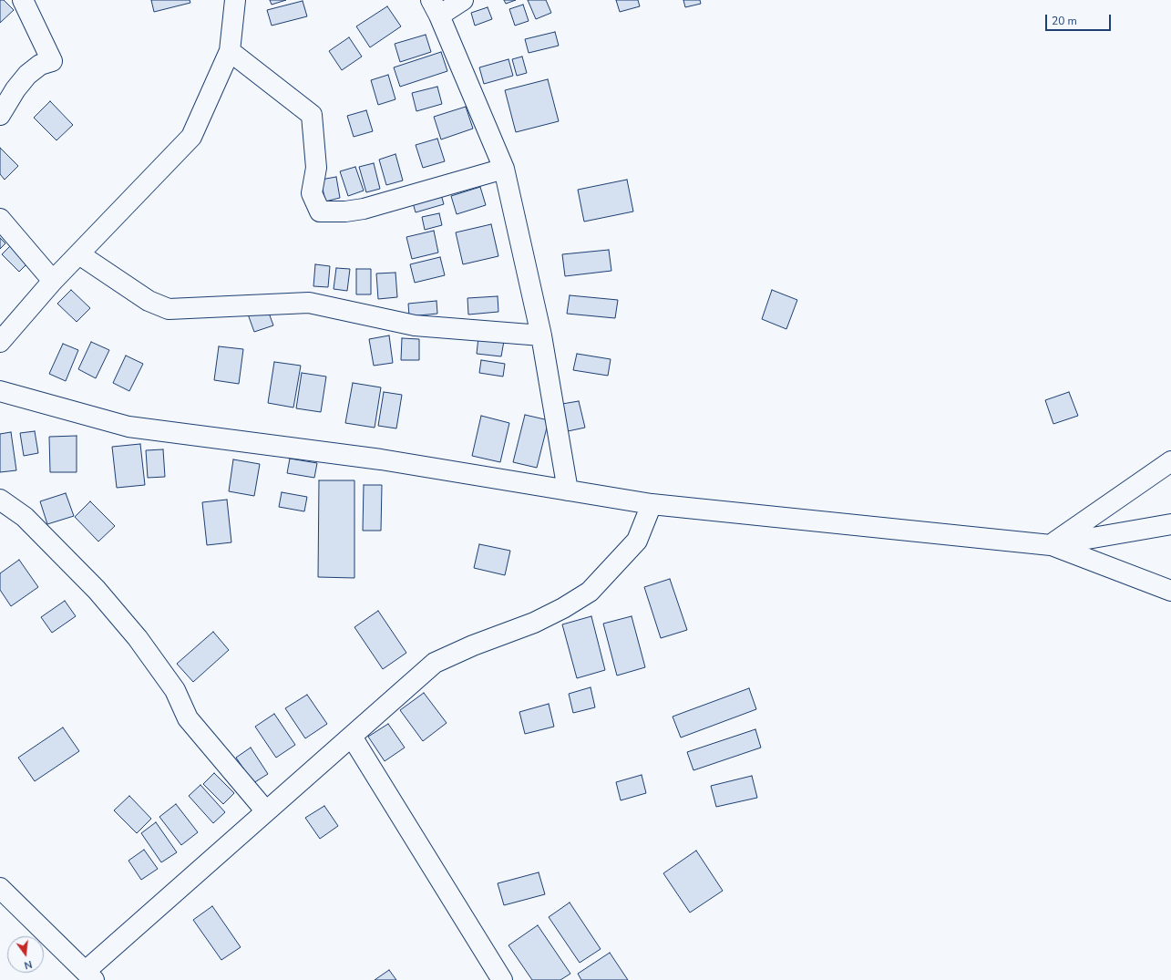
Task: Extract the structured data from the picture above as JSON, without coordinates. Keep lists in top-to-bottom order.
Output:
{
  "scale_bar": "20 m",
  "north": "bottom"
}
